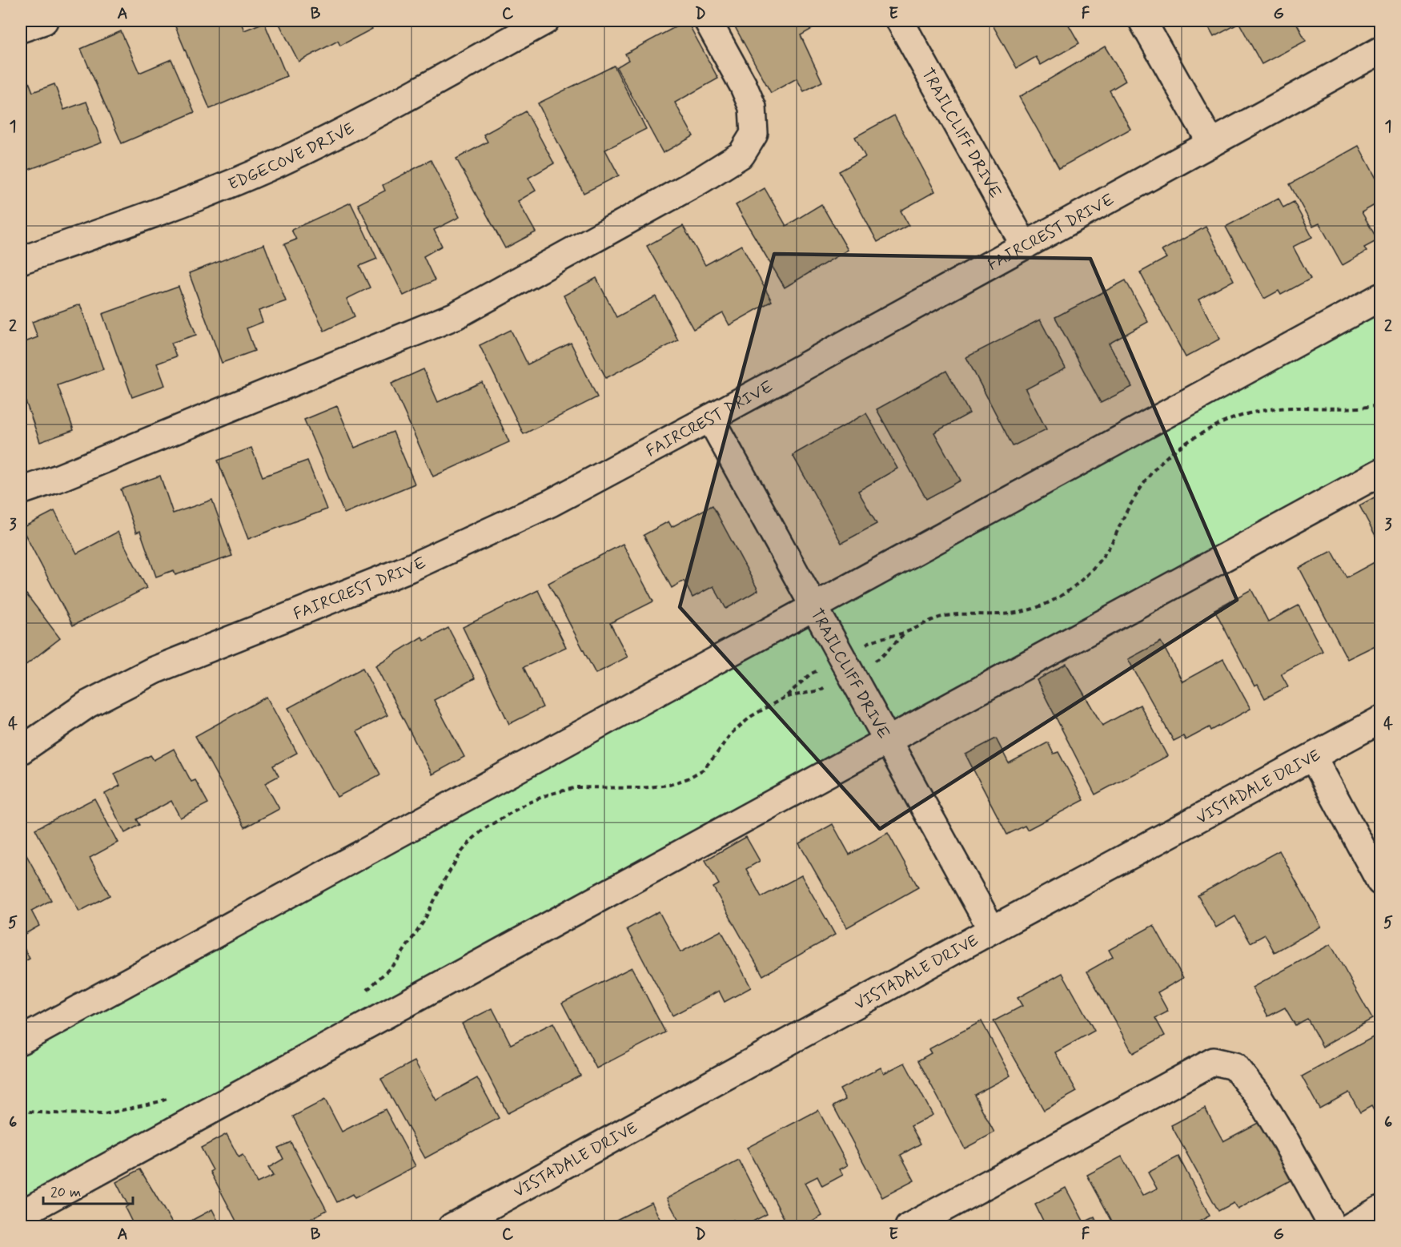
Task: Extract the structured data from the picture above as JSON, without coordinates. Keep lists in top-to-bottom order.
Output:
{
  "streets": {
    "street": [
      "TRAILCLIFF DRIVE",
      "EDGECOVE DRIVE",
      "FAIRCREST DRIVE",
      "VISTADALE DRIVE"
    ]
  },
  "crossings": [
    ["TRAILCLIFF DRIVE", "FAIRCREST DRIVE"],
    ["TRAILCLIFF DRIVE", "VISTADALE DRIVE"]
  ],
  "scale_bar": "20 m",
  "grid": {
    "columns": [
      "A",
      "B",
      "C",
      "D",
      "E",
      "F",
      "G"
    ],
    "rows": [
      "1",
      "2",
      "3",
      "4",
      "5",
      "6"
    ]
  }
}
